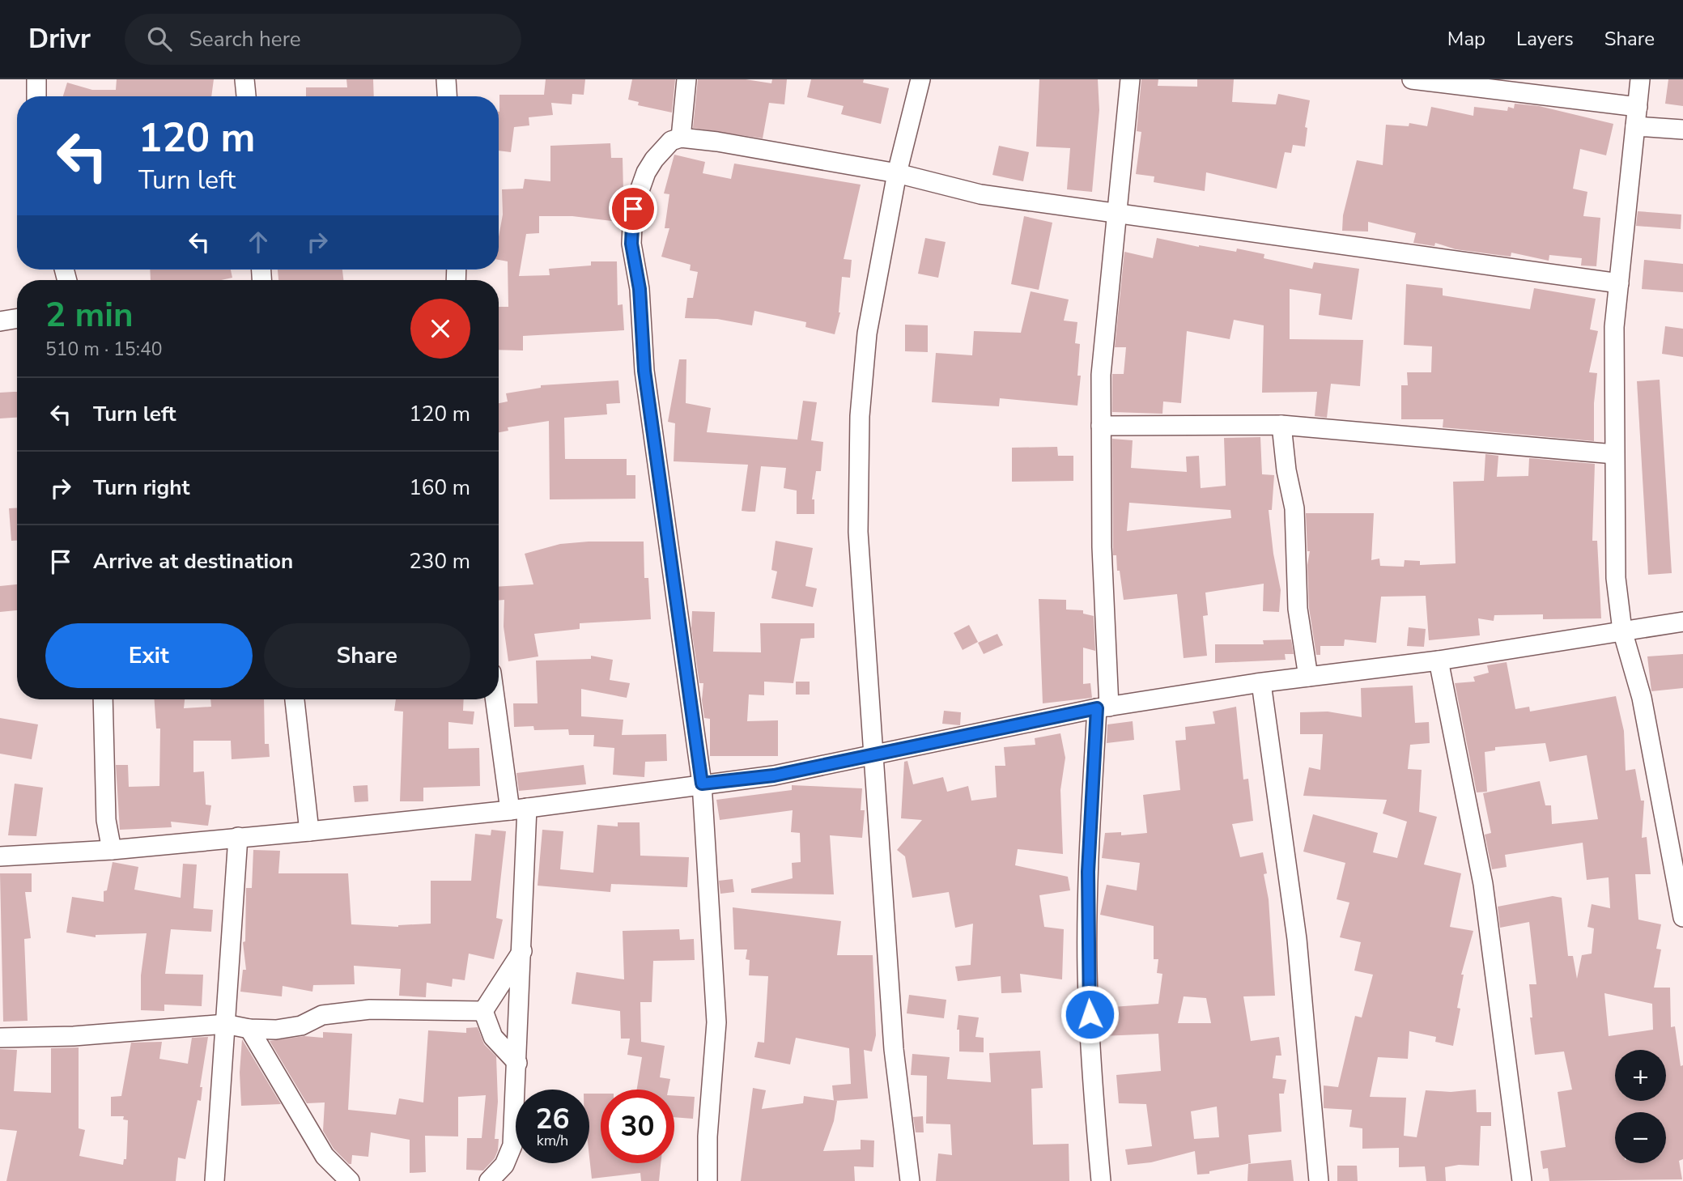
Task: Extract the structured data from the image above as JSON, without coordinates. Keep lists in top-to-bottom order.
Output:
{
  "page": {
    "header": "Drivr",
    "search": "Search here",
    "nav": ["Map", "Layers", "Share"],
    "turn": ["120 m", "Turn left"],
    "heading": ["2 min", "510 m · 15:40"],
    "list": [
      {
        "name": "Turn left",
        "value": "120 m"
      },
      {
        "name": "Turn right",
        "value": "160 m"
      },
      {
        "name": "Arrive at destination",
        "value": "230 m"
      }
    ],
    "buttons": ["Exit", "Share"],
    "map_buttons": ["+", "−"],
    "speed": "26 km/h",
    "limit": "30"
  }
}
